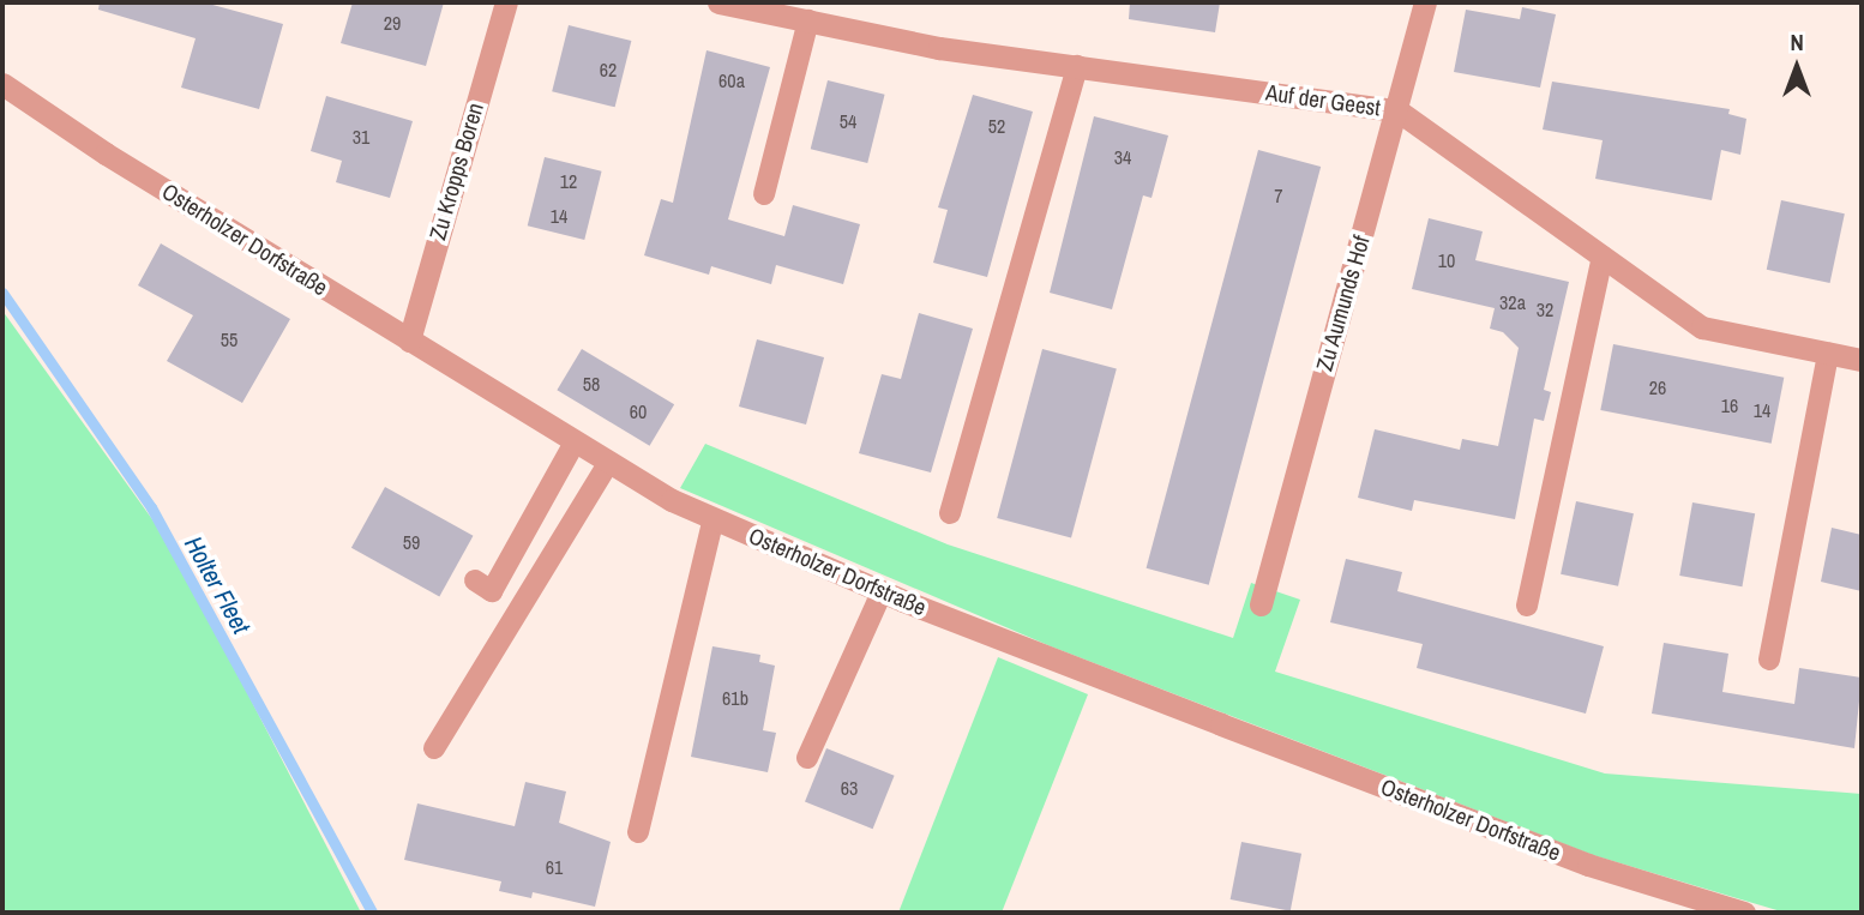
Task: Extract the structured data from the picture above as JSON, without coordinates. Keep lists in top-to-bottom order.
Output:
{
  "streets": {
    "street": [
      "Auf der Geest",
      "Zu Kropps Boren",
      "Osterholzer Dorfstraße",
      "Zu Aumunds Hof"
    ]
  },
  "crossings": [
    ["Auf der Geest", "Zu Aumunds Hof"],
    ["Zu Kropps Boren", "Osterholzer Dorfstraße"]
  ],
  "water": ["Holter Fleet"],
  "house_numbers": [
    "29",
    "62",
    "60a",
    "54",
    "52",
    "31",
    "34",
    "12",
    "7",
    "14",
    "10",
    "32a",
    "32",
    "55",
    "58",
    "26",
    "16",
    "14",
    "60",
    "59",
    "61b",
    "63",
    "61"
  ],
  "north": "top"
}
